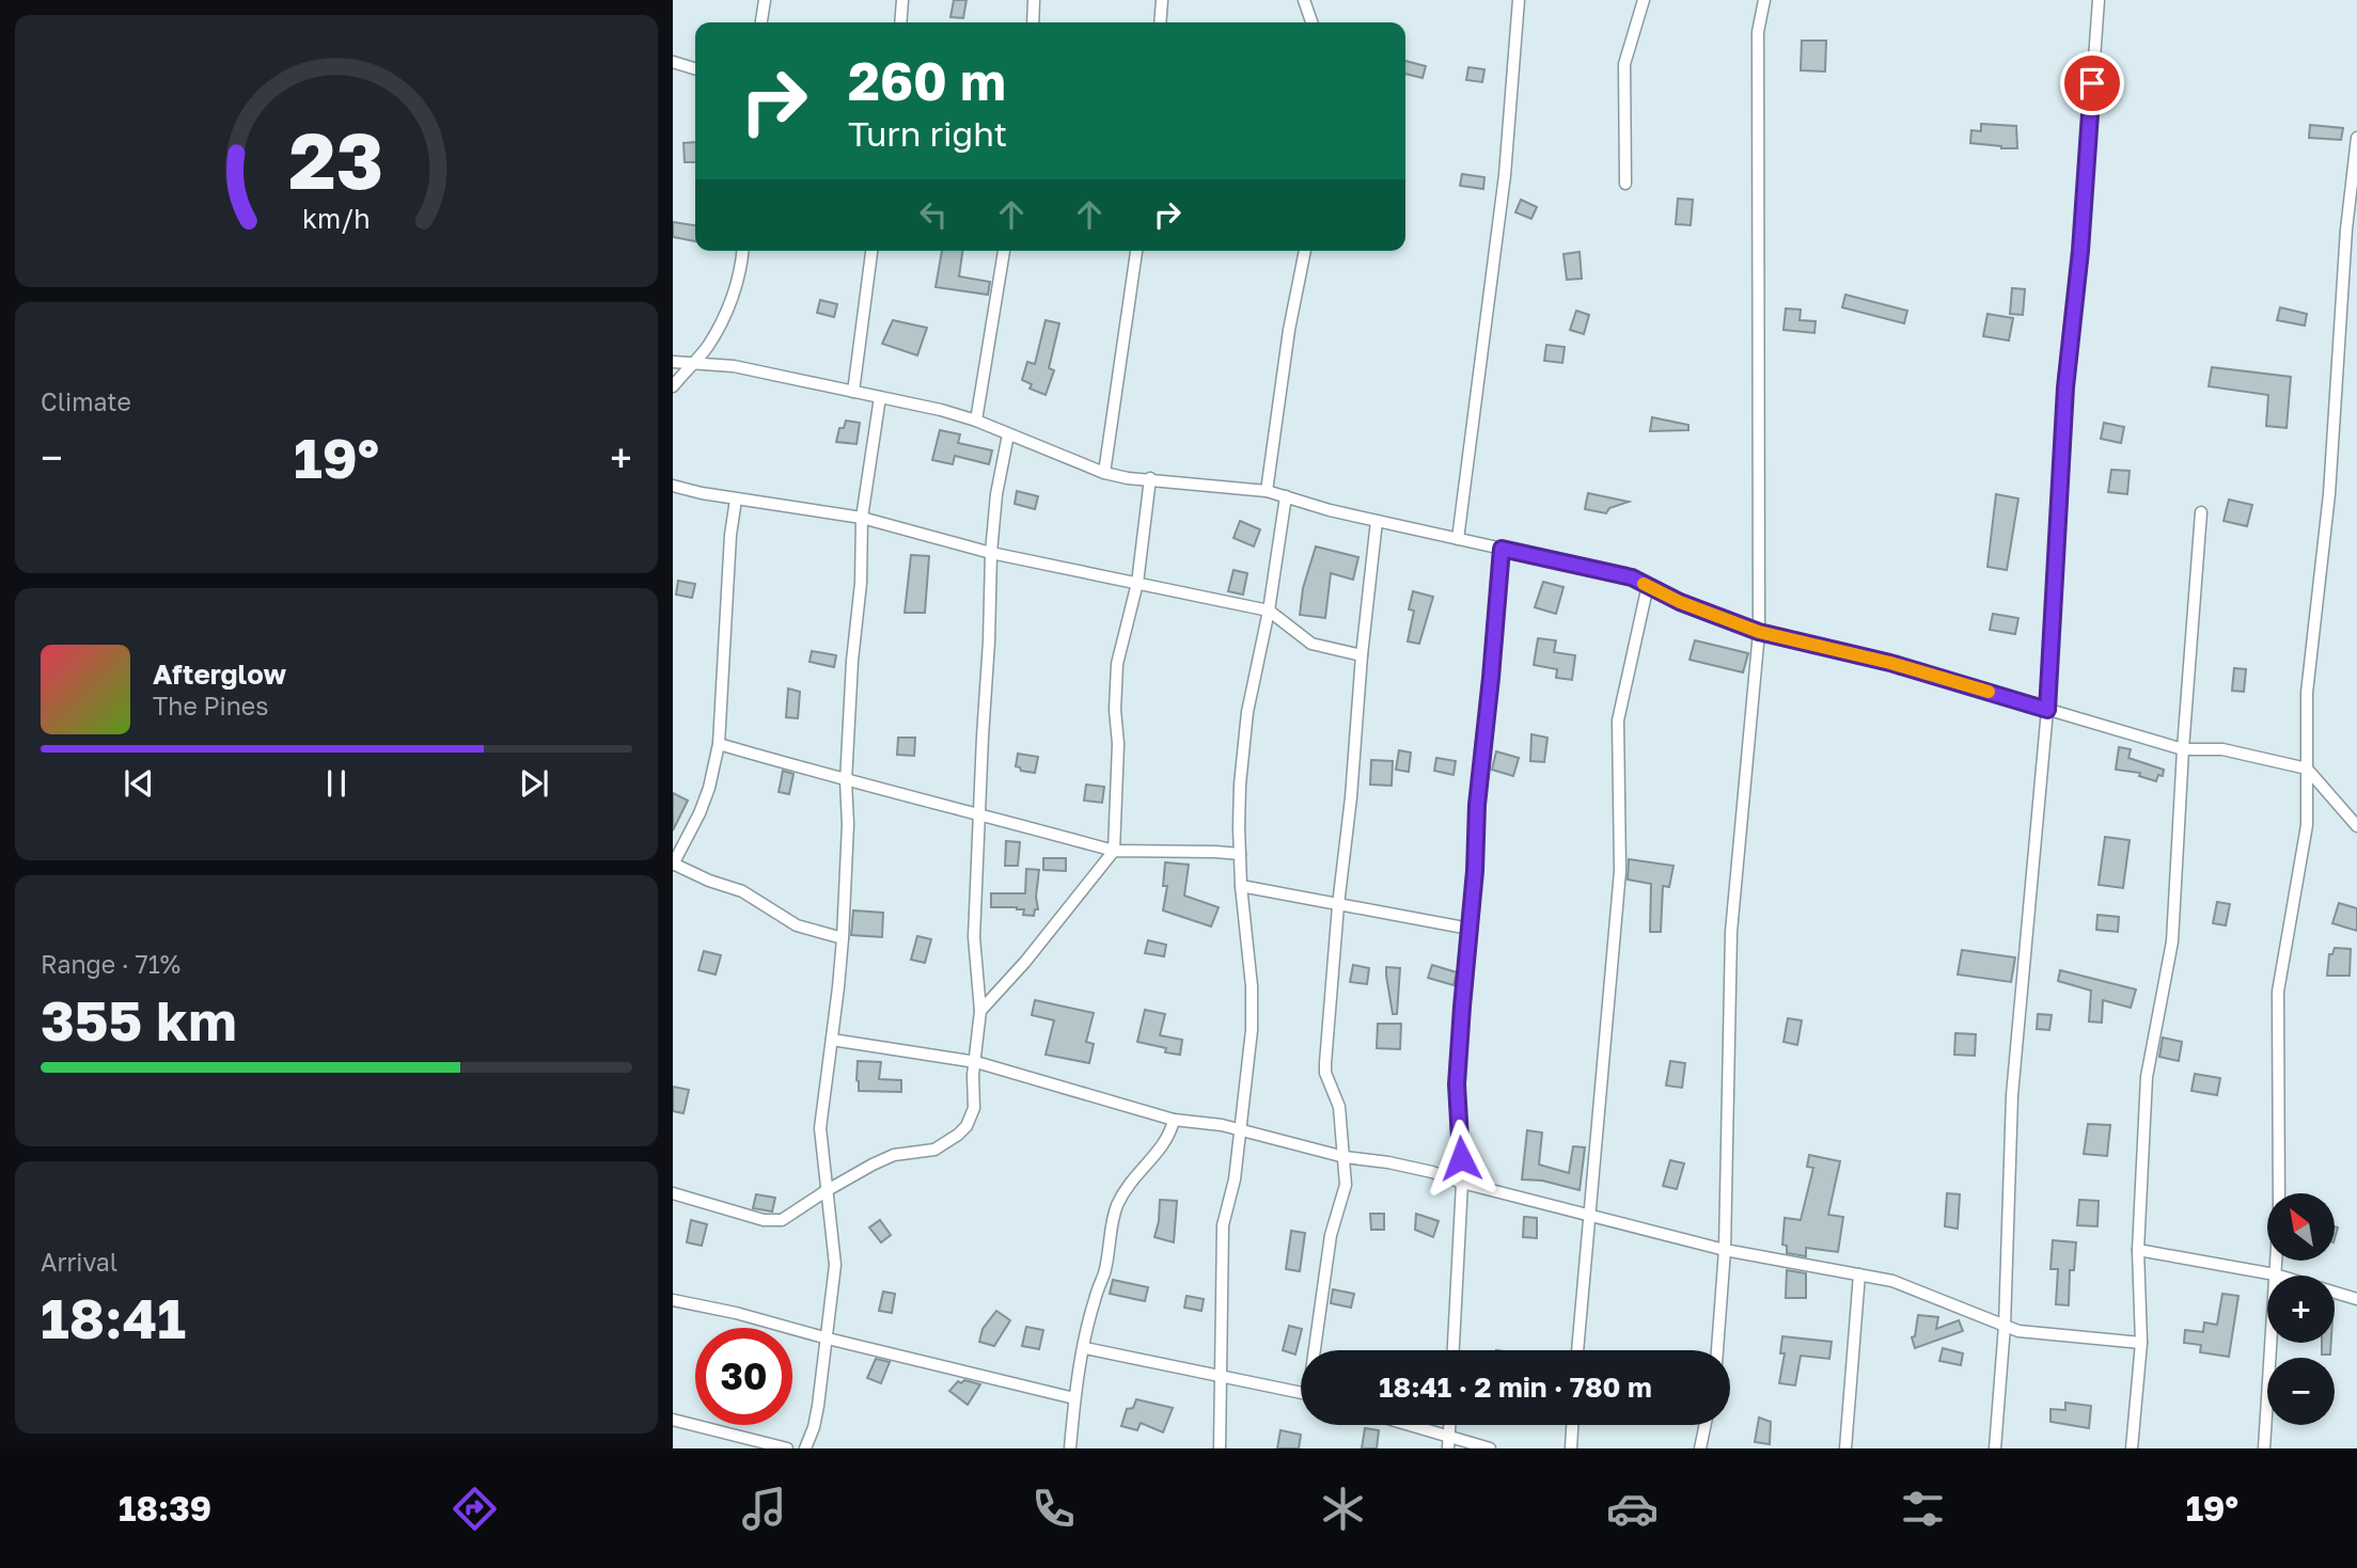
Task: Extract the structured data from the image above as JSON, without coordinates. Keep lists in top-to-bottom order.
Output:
{
  "north": "top left",
  "page": {
    "turn": ["260 m", "Turn right"],
    "tile": [
      "Climate",
      ["Range · 71%", "355 km"],
      ["Arrival", "18:41"]
    ],
    "heat": ["−", "19°", "+"],
    "song": ["Afterglow", "The Pines"],
    "map_buttons": ["+", "−"],
    "limit": "30",
    "trip": "18:41 · 2 min · 780 m",
    "tabs": ["18:39", "19°"],
    "gauge": ["23", "km/h"]
  }
}
